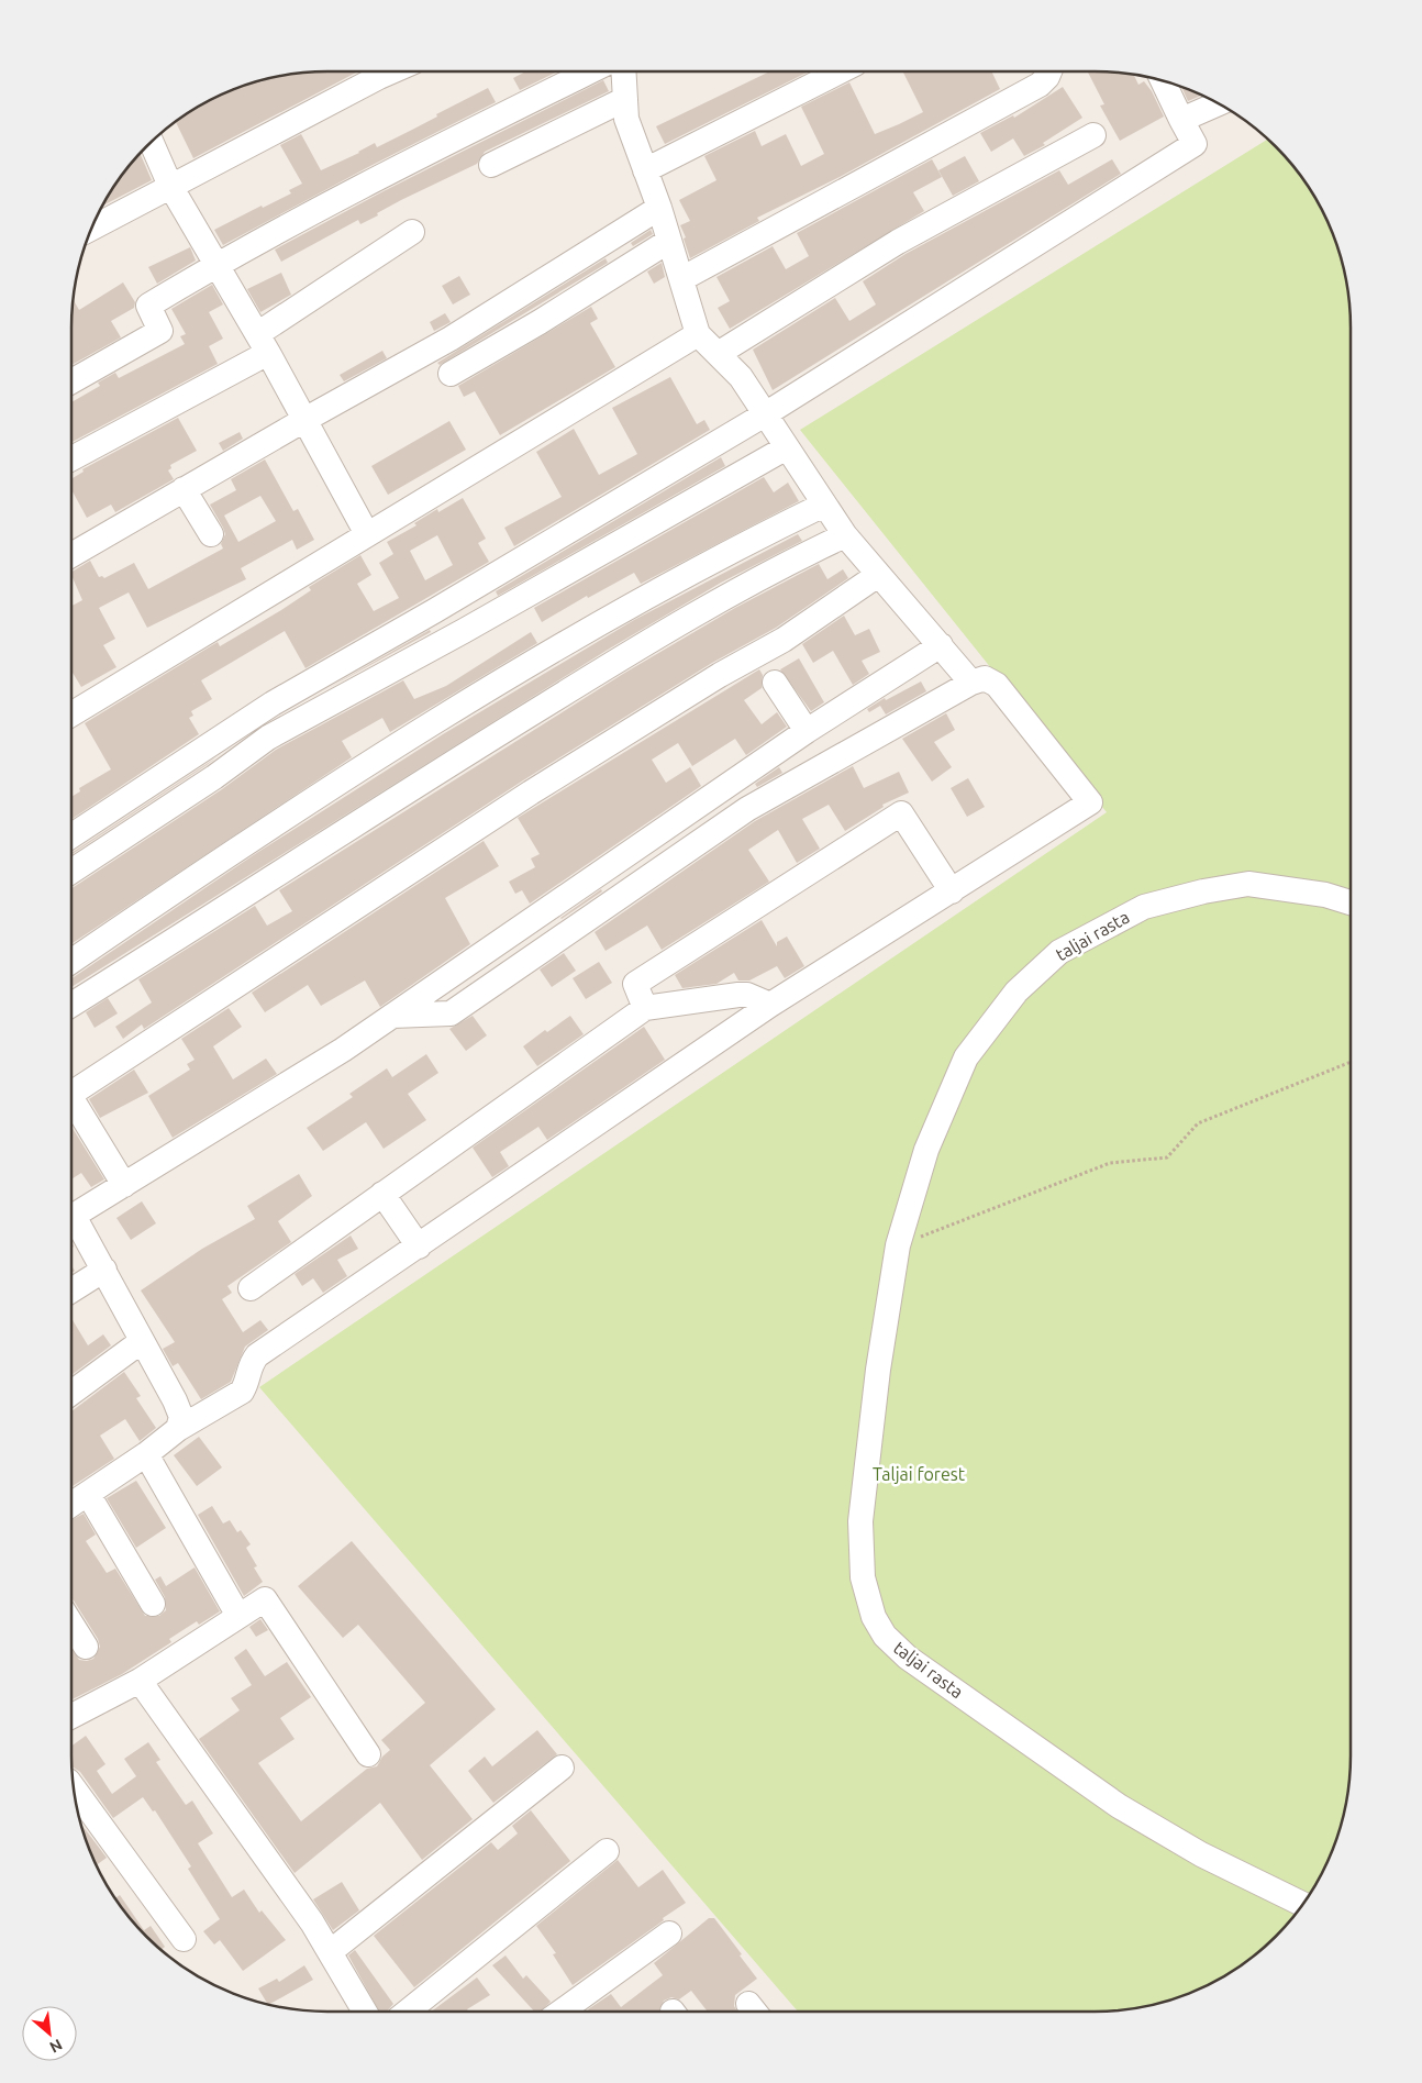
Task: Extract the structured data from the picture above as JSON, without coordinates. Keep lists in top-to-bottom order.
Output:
{
  "streets": {
    "street": ["taljai rasta"]
  },
  "parks": ["Taljai forest"],
  "north": "bottom right"
}
